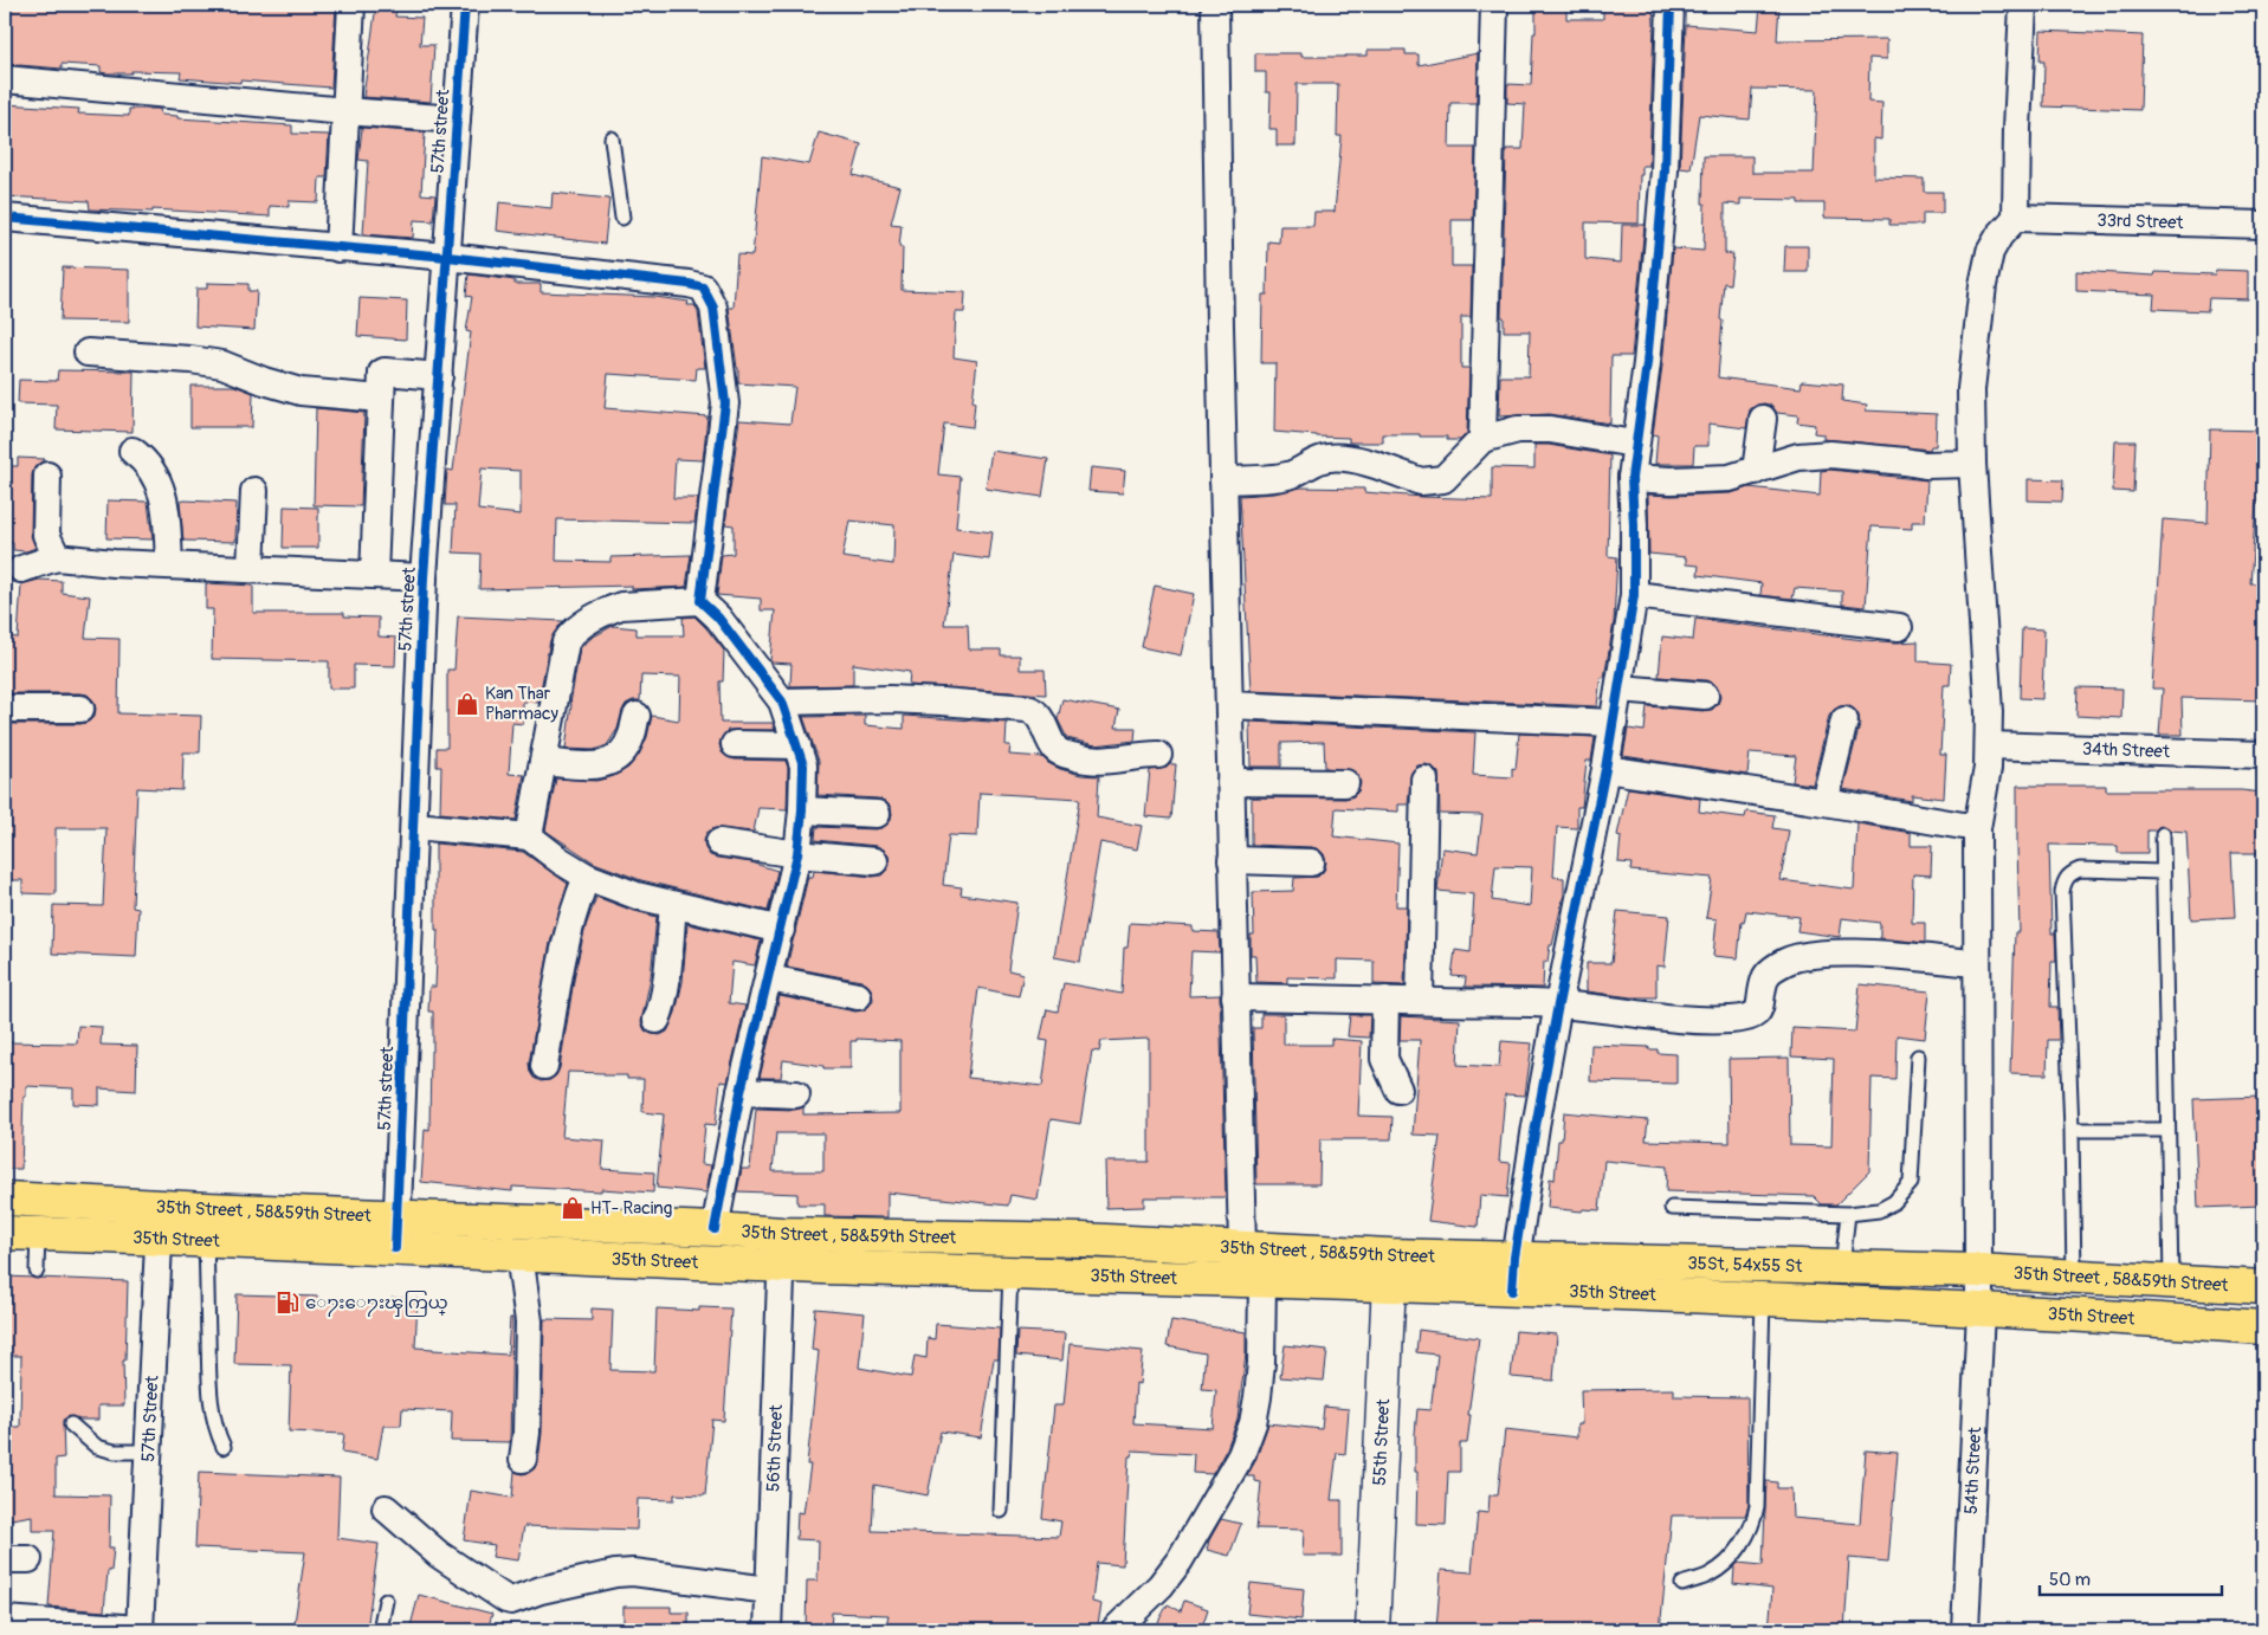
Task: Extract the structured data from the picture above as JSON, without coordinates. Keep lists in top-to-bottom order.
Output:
{
  "streets": {
    "main road": [
      "35th Street , 58&59th Street",
      "35th Street",
      "35St, 54x55 St",
      "55th Street"
    ],
    "street": [
      "57th street",
      "33rd Street",
      "34th Street",
      "57th Street",
      "56th Street",
      "54th Street"
    ]
  },
  "crossings": [
    ["57th street", "35th Street , 58&59th Street"],
    ["57th street", "35th Street"],
    ["33rd Street", "54th Street"],
    ["34th Street", "54th Street"],
    ["35th Street , 58&59th Street", "35th Street"],
    ["35th Street , 58&59th Street", "35St, 54x55 St"],
    ["35th Street , 58&59th Street", "57th Street"],
    ["35th Street , 58&59th Street", "55th Street"],
    ["35th Street , 58&59th Street", "56th Street"],
    ["35th Street , 58&59th Street", "54th Street"],
    ["35th Street", "57th Street"],
    ["35th Street", "55th Street"],
    ["35th Street", "56th Street"],
    ["35th Street", "54th Street"],
    ["35St, 54x55 St", "54th Street"]
  ],
  "places": {
    "shop": ["Kan Thar Pharmacy", "HT- Racing"],
    "fuel station": ["ေ႒းေ႒းၾကြယ္"]
  },
  "scale_bar": "50 m"
}
